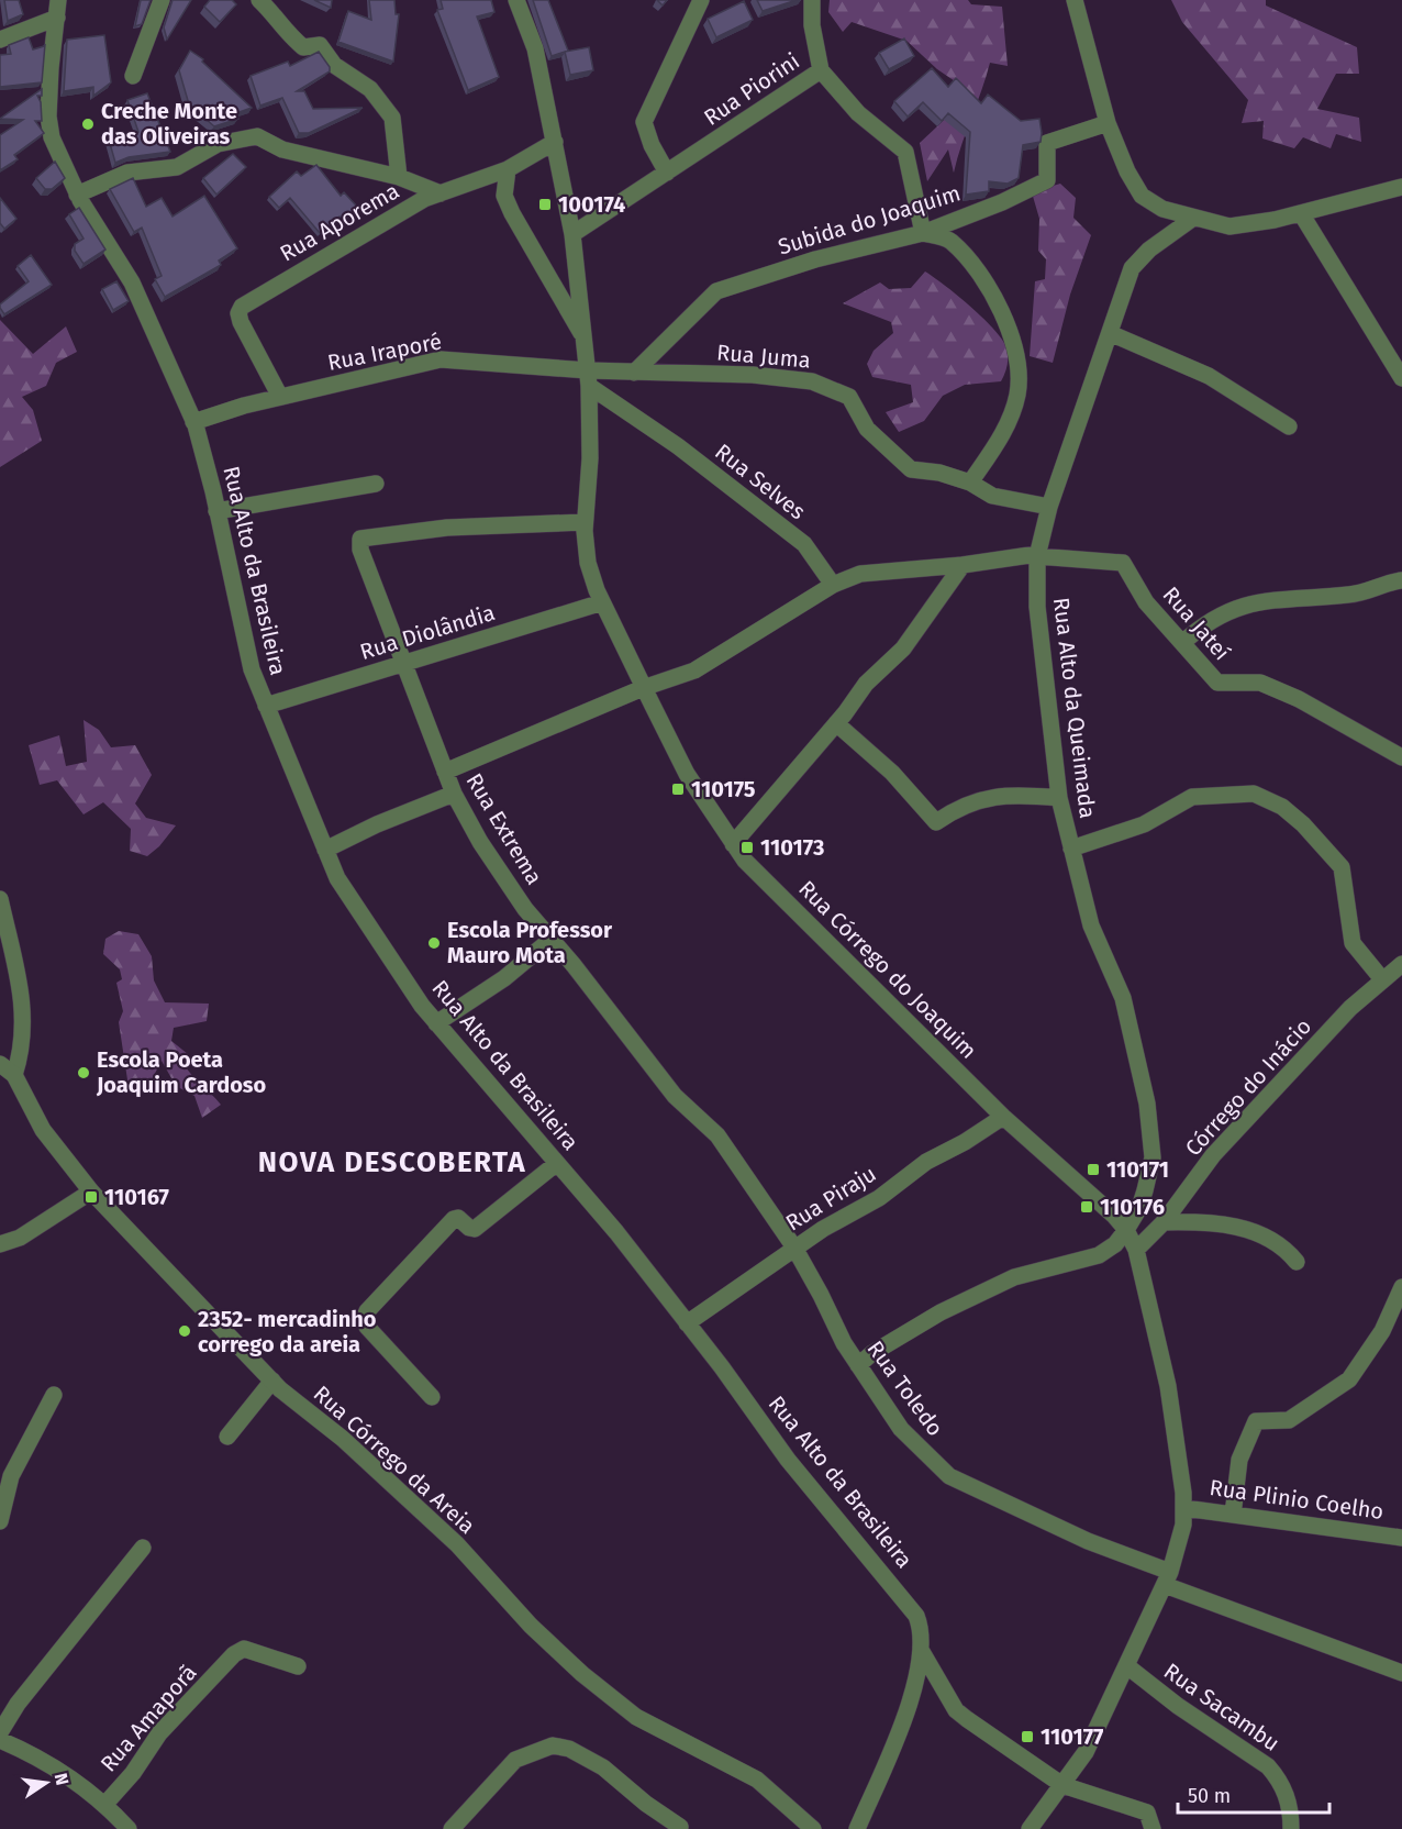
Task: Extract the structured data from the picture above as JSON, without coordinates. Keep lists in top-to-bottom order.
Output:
{
  "streets": {
    "street": [
      "Rua Piorini",
      "Subida do Joaquim",
      "Rua Aporema",
      "Rua Iraporé",
      "Rua Juma",
      "Rua Selves",
      "Rua Alto da Brasileira",
      "Rua Jateí",
      "Rua Diolândia",
      "Rua Alto da Queimada",
      "Rua Extrema",
      "Rua Córrego do Joaquim",
      "Córrego do Inácio",
      "Rua Piraju",
      "Rua Toledo",
      "Rua Córrego da Areia",
      "Rua Plinio Coelho",
      "Rua Sacambu",
      "Rua Amaporã"
    ]
  },
  "crossings": [
    ["Rua Piorini", "Subida do Joaquim"],
    ["Rua Piorini", "Rua Córrego do Joaquim"],
    ["Subida do Joaquim", "Rua Juma"],
    ["Rua Aporema", "Rua Iraporé"],
    ["Rua Aporema", "Rua Córrego do Joaquim"],
    ["Rua Iraporé", "Rua Juma"],
    ["Rua Iraporé", "Rua Selves"],
    ["Rua Iraporé", "Rua Alto da Brasileira"],
    ["Rua Iraporé", "Rua Córrego do Joaquim"],
    ["Rua Juma", "Rua Selves"],
    ["Rua Juma", "Rua Alto da Queimada"],
    ["Rua Juma", "Rua Córrego do Joaquim"],
    ["Rua Selves", "Rua Córrego do Joaquim"],
    ["Rua Alto da Brasileira", "Rua Diolândia"],
    ["Rua Alto da Brasileira", "Rua Piraju"],
    ["Rua Jateí", "Rua Alto da Queimada"],
    ["Rua Diolândia", "Rua Extrema"],
    ["Rua Diolândia", "Rua Córrego do Joaquim"],
    ["Rua Alto da Queimada", "Rua Córrego do Joaquim"],
    ["Rua Extrema", "Rua Córrego do Joaquim"],
    ["Rua Extrema", "Rua Piraju"],
    ["Rua Extrema", "Rua Toledo"],
    ["Rua Córrego do Joaquim", "Córrego do Inácio"],
    ["Rua Córrego do Joaquim", "Rua Piraju"],
    ["Rua Córrego do Joaquim", "Rua Toledo"],
    ["Rua Córrego do Joaquim", "Rua Plinio Coelho"],
    ["Rua Córrego do Joaquim", "Rua Sacambu"],
    ["Rua Piraju", "Rua Toledo"]
  ],
  "districts": ["NOVA DESCOBERTA"],
  "places": {
    "other": [
      "Creche Monte das Oliveiras",
      "Escola Professor Mauro Mota",
      "Escola Poeta Joaquim Cardoso",
      "2352- mercadinho corrego da areia"
    ],
    "transit": [
      "100174",
      "110175",
      "110173",
      "110171",
      "110167",
      "110176",
      "110177"
    ]
  },
  "scale_bar": "50 m",
  "north": "right"
}
